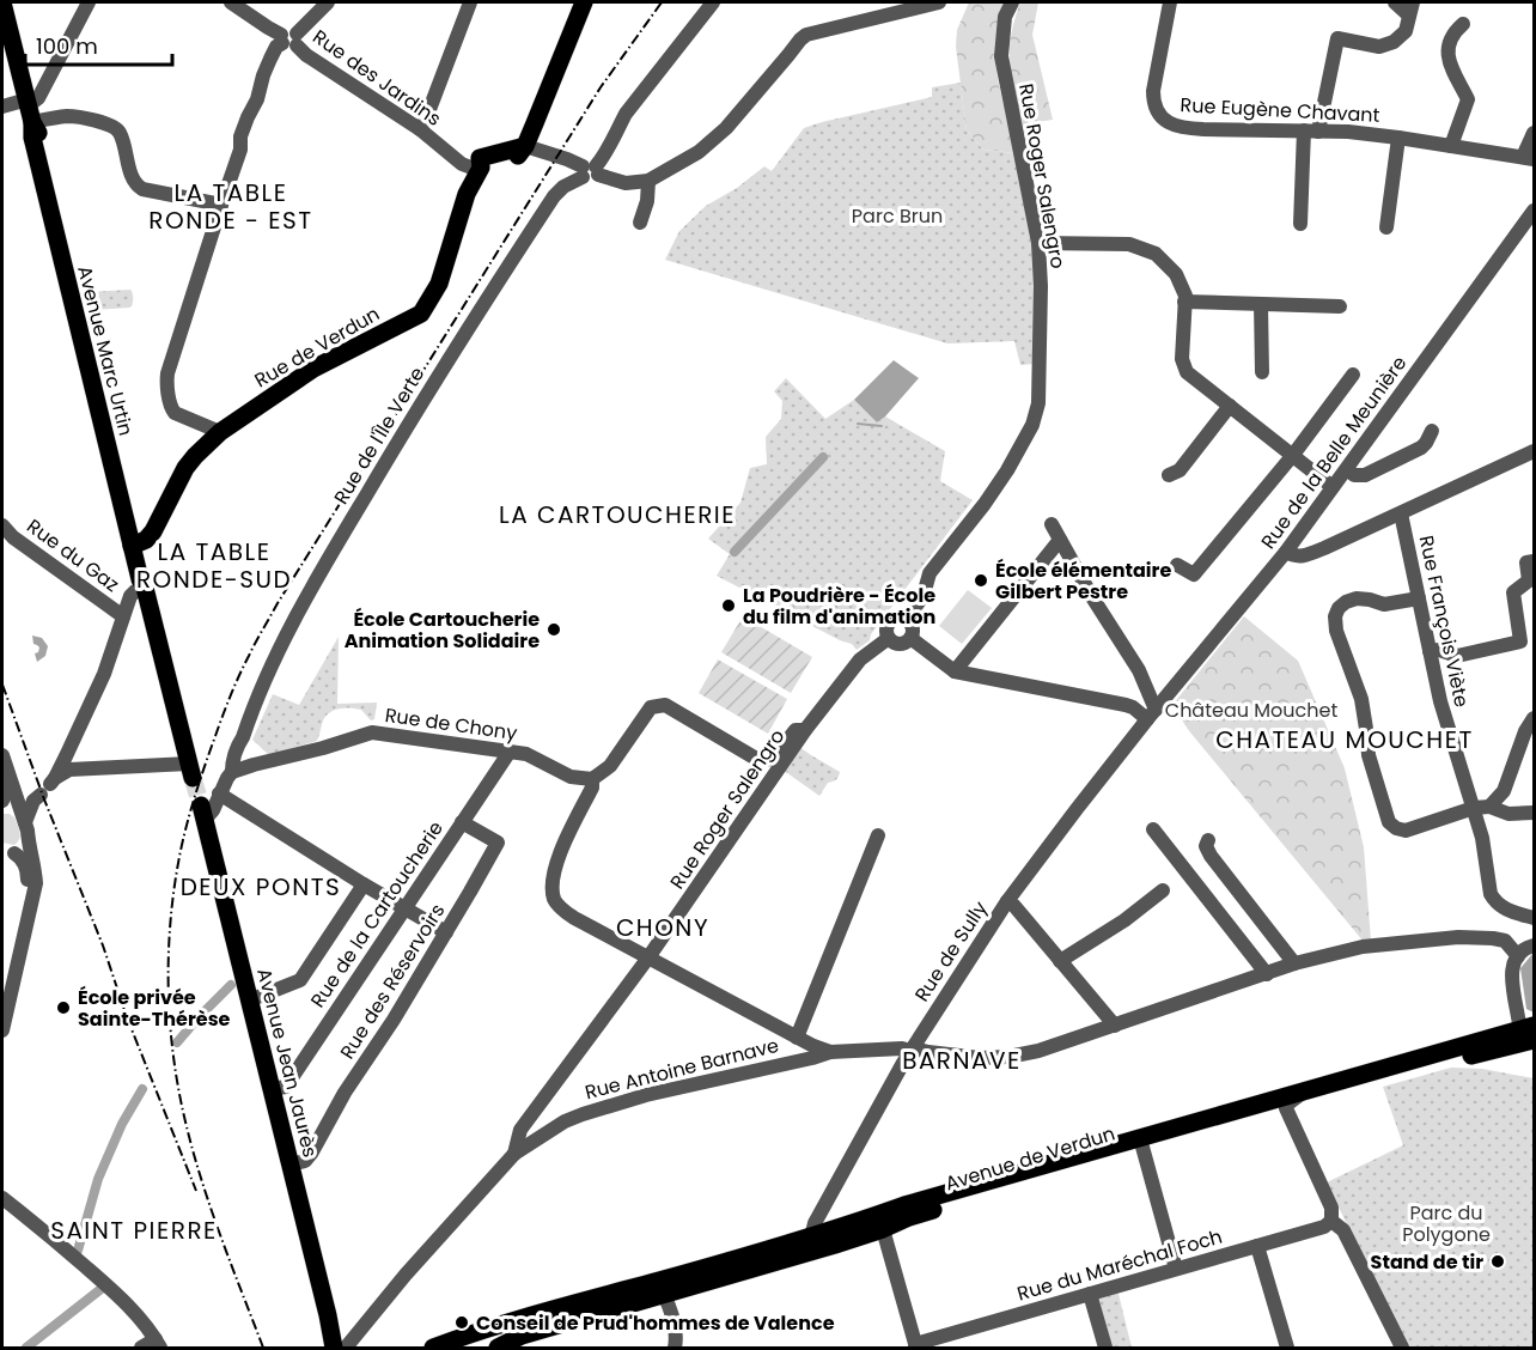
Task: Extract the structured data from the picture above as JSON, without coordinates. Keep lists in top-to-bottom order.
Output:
{
  "streets": {
    "main road": [
      "Rue de Verdun",
      "Avenue Marc Urtin",
      "Avenue Jean Jaurès",
      "Avenue de Verdun"
    ],
    "street": [
      "Rue des Jardins",
      "Rue Eugène Chavant",
      "Rue Roger Salengro",
      "Rue de l'Île Verte",
      "Rue de la Belle Meunière",
      "Rue du Gaz",
      "Rue François Viète",
      "Rue de Chony",
      "Rue de la Cartoucherie",
      "Rue de Sully",
      "Rue des Réservoirs",
      "Rue Antoine Barnave",
      "Rue du Maréchal Foch"
    ]
  },
  "crossings": [
    ["Rue des Jardins", "Rue de Verdun"],
    ["Rue Roger Salengro", "Rue Antoine Barnave"],
    ["Rue de Verdun", "Avenue Marc Urtin"],
    ["Rue de l'Île Verte", "Rue de Chony"],
    ["Rue de la Belle Meunière", "Rue de Sully"],
    ["Rue de Chony", "Rue de la Cartoucherie"],
    ["Rue de la Cartoucherie", "Rue des Réservoirs"],
    ["Rue de la Cartoucherie", "Avenue Jean Jaurès"],
    ["Rue de Sully", "Rue Antoine Barnave"],
    ["Rue de Sully", "Avenue de Verdun"],
    ["Rue des Réservoirs", "Avenue Jean Jaurès"],
    ["Avenue Jean Jaurès", "Rue Antoine Barnave"]
  ],
  "districts": [
    "LA TABLE RONDE - EST",
    "LA CARTOUCHERIE",
    "LA TABLE RONDE-SUD",
    "CHATEAU MOUCHET",
    "DEUX PONTS",
    "CHONY",
    "BARNAVE",
    "SAINT PIERRE"
  ],
  "parks": ["Parc Brun", "Château Mouchet", "Parc du Polygone"],
  "places": [
    "École élémentaire Gilbert Pestre",
    "La Poudrière - École du film d'animation",
    "École Cartoucherie Animation Solidaire",
    "École privée Sainte-Thérèse",
    "Stand de tir",
    "Conseil de Prud'hommes de Valence"
  ],
  "scale_bar": "100 m"
}
